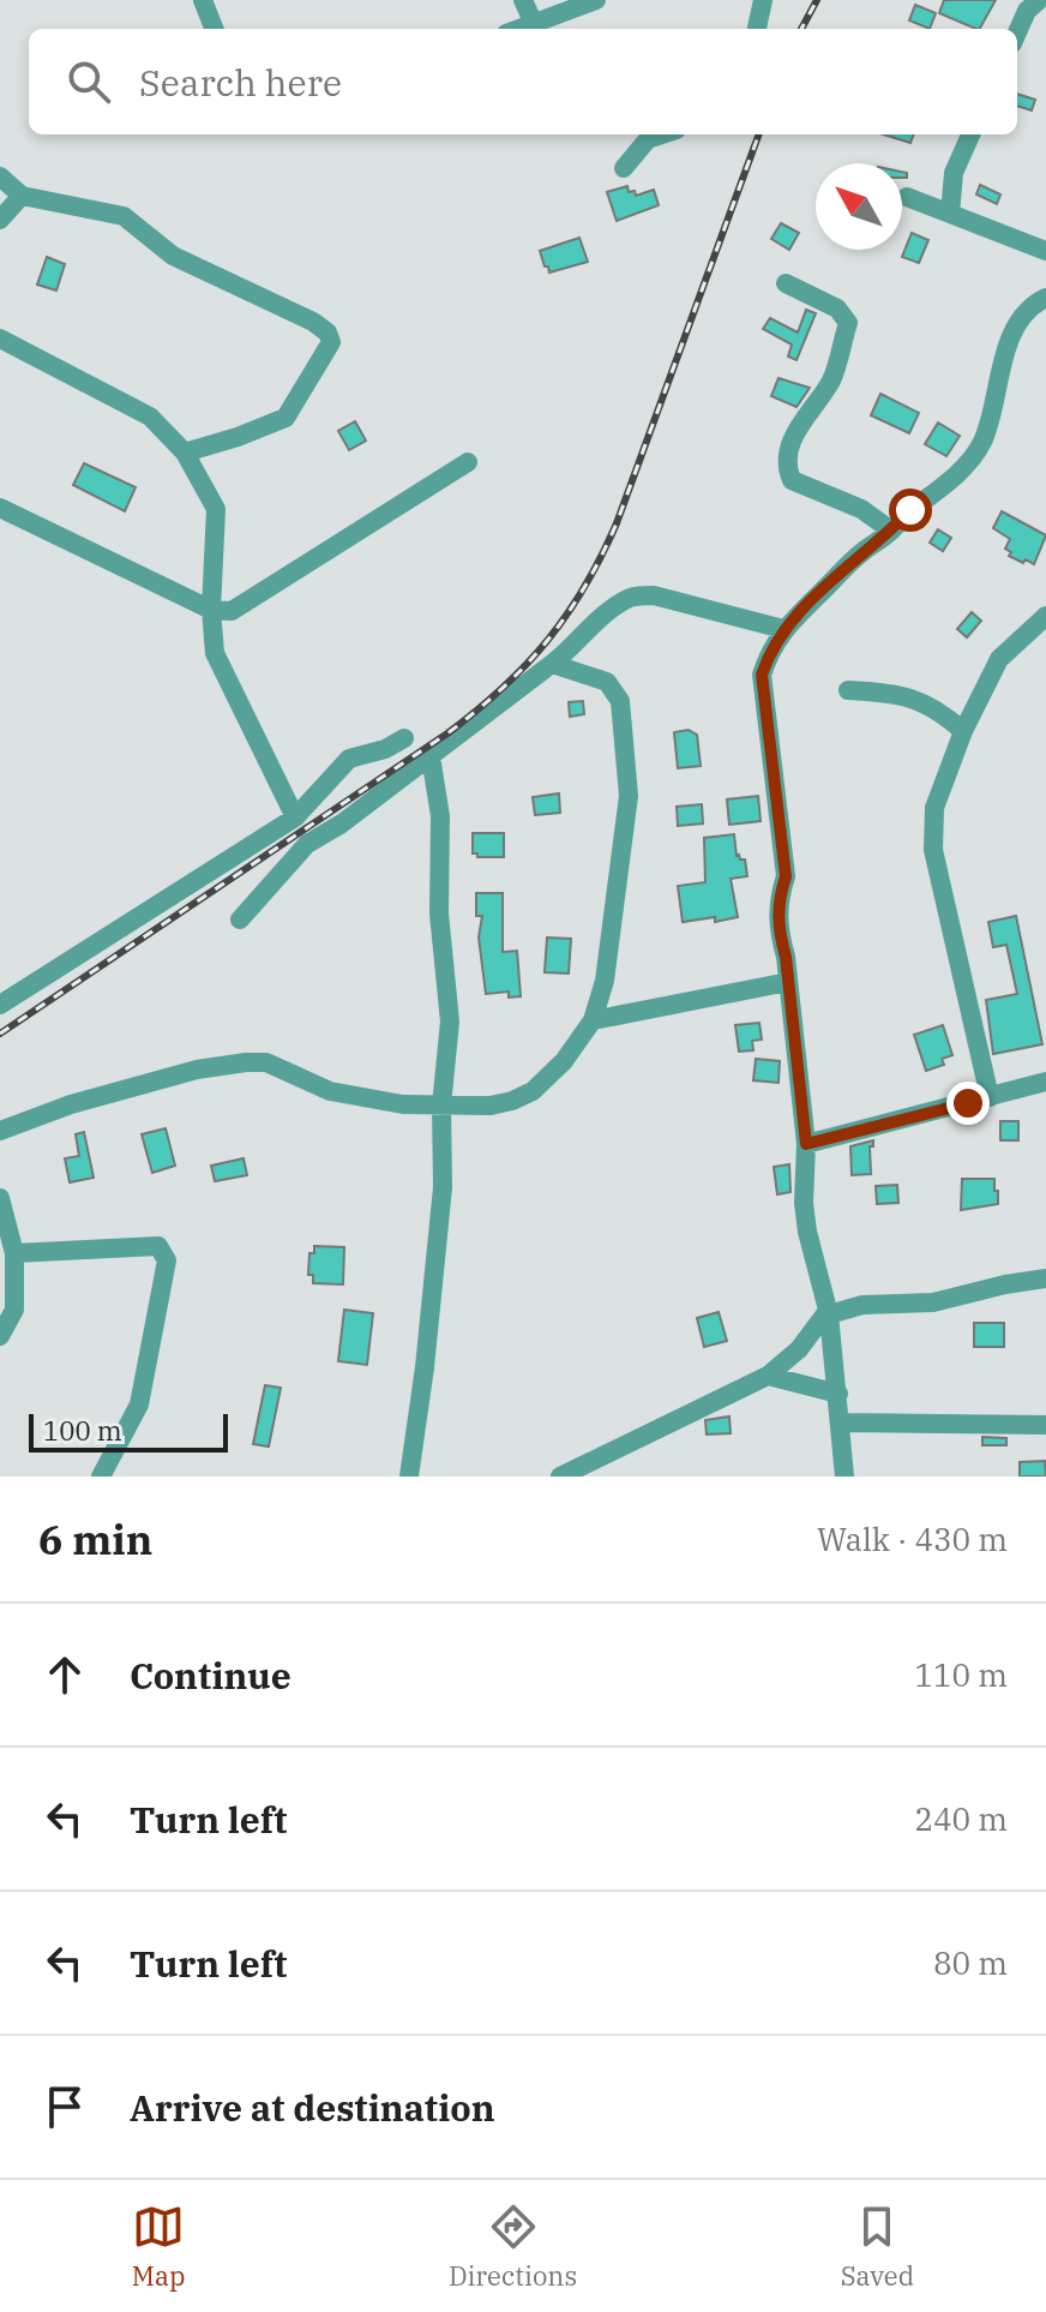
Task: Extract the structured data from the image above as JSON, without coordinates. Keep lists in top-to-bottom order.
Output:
{
  "scale_bar": "100 m",
  "north": "top left",
  "page": {
    "search": "Search here",
    "scale": "100 m",
    "heading": ["6 min", "Walk · 430 m"],
    "list": [
      ["Continue", "110 m"],
      ["Turn left", "240 m"],
      ["Turn left", "80 m"],
      "Arrive at destination"
    ],
    "nav": ["Map", "Directions", "Saved"]
  }
}
